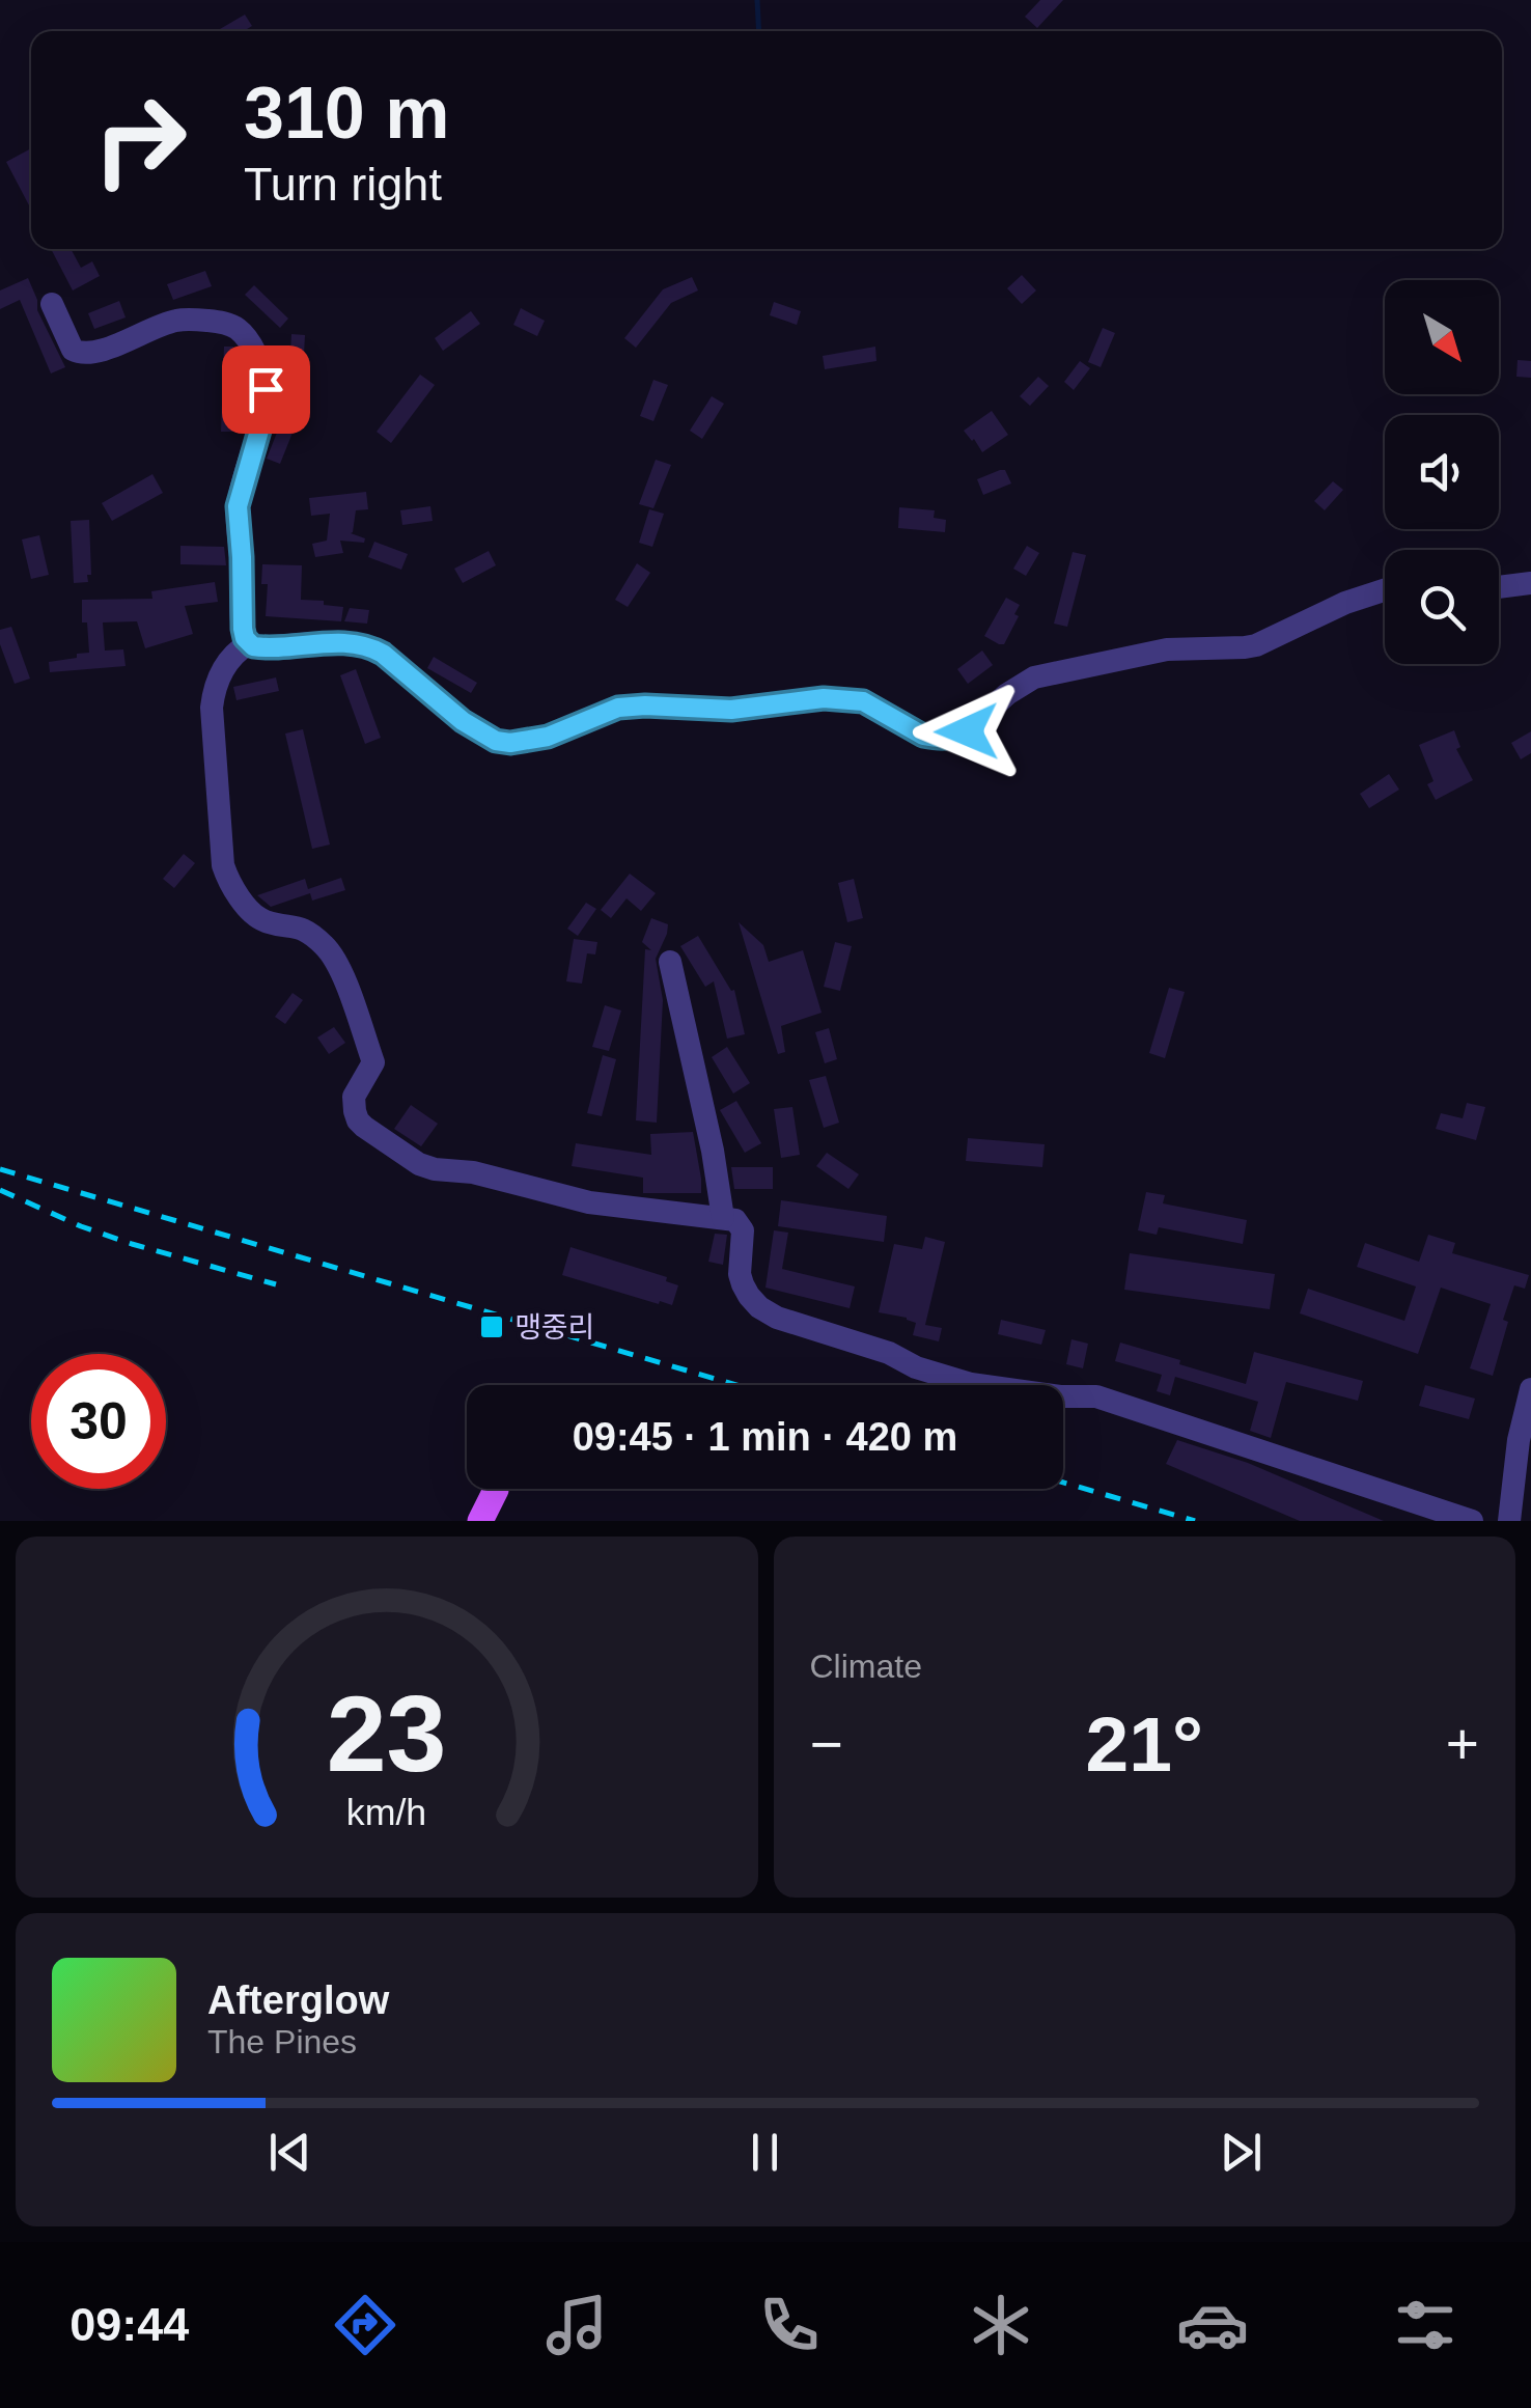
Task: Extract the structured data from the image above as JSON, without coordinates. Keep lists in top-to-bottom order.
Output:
{
  "places": {
    "transit": ["맹중리"]
  },
  "north": "bottom right",
  "page": {
    "turn": ["310 m", "Turn right"],
    "limit": "30",
    "trip": "09:45 · 1 min · 420 m",
    "tile": "Climate",
    "heat": ["−", "21°", "+"],
    "song": ["Afterglow", "The Pines"],
    "tabs": "09:44",
    "gauge": ["23", "km/h"]
  }
}
